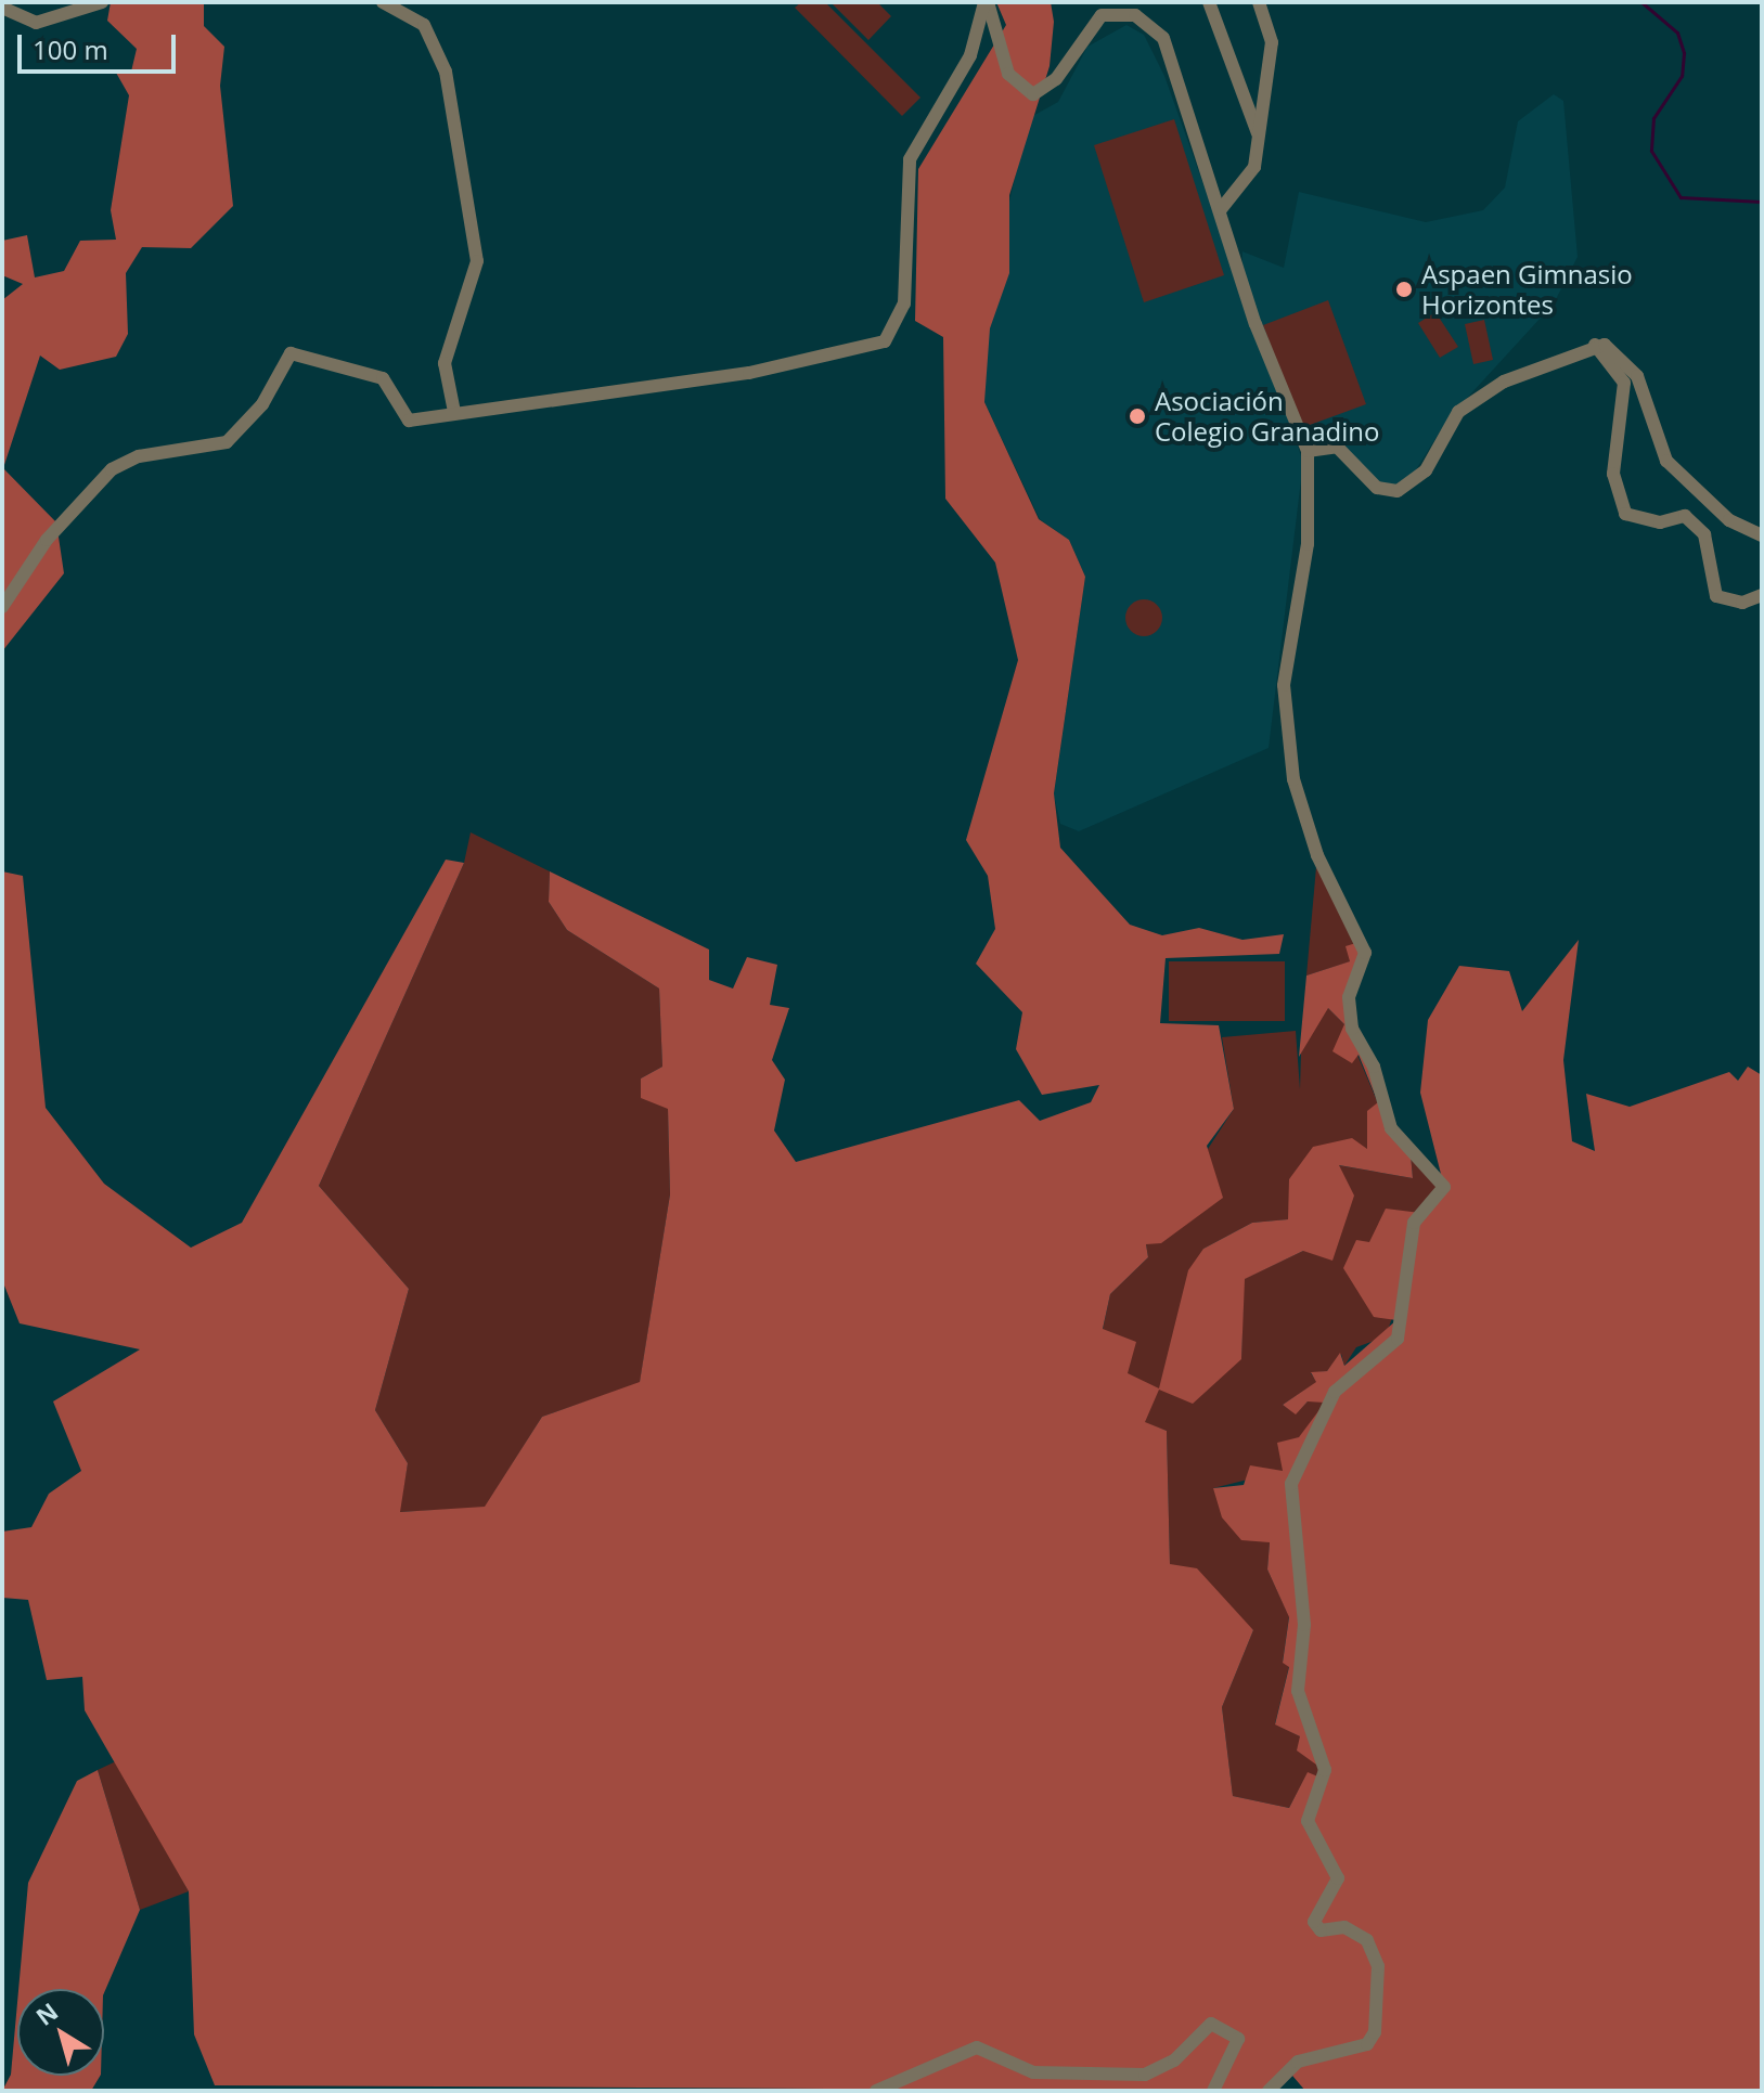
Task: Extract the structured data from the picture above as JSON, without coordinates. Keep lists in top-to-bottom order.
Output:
{
  "places": ["Aspaen Gimnasio Horizontes", "Asociación Colegio Granadino"],
  "scale_bar": "100 m",
  "north": "top left"
}
